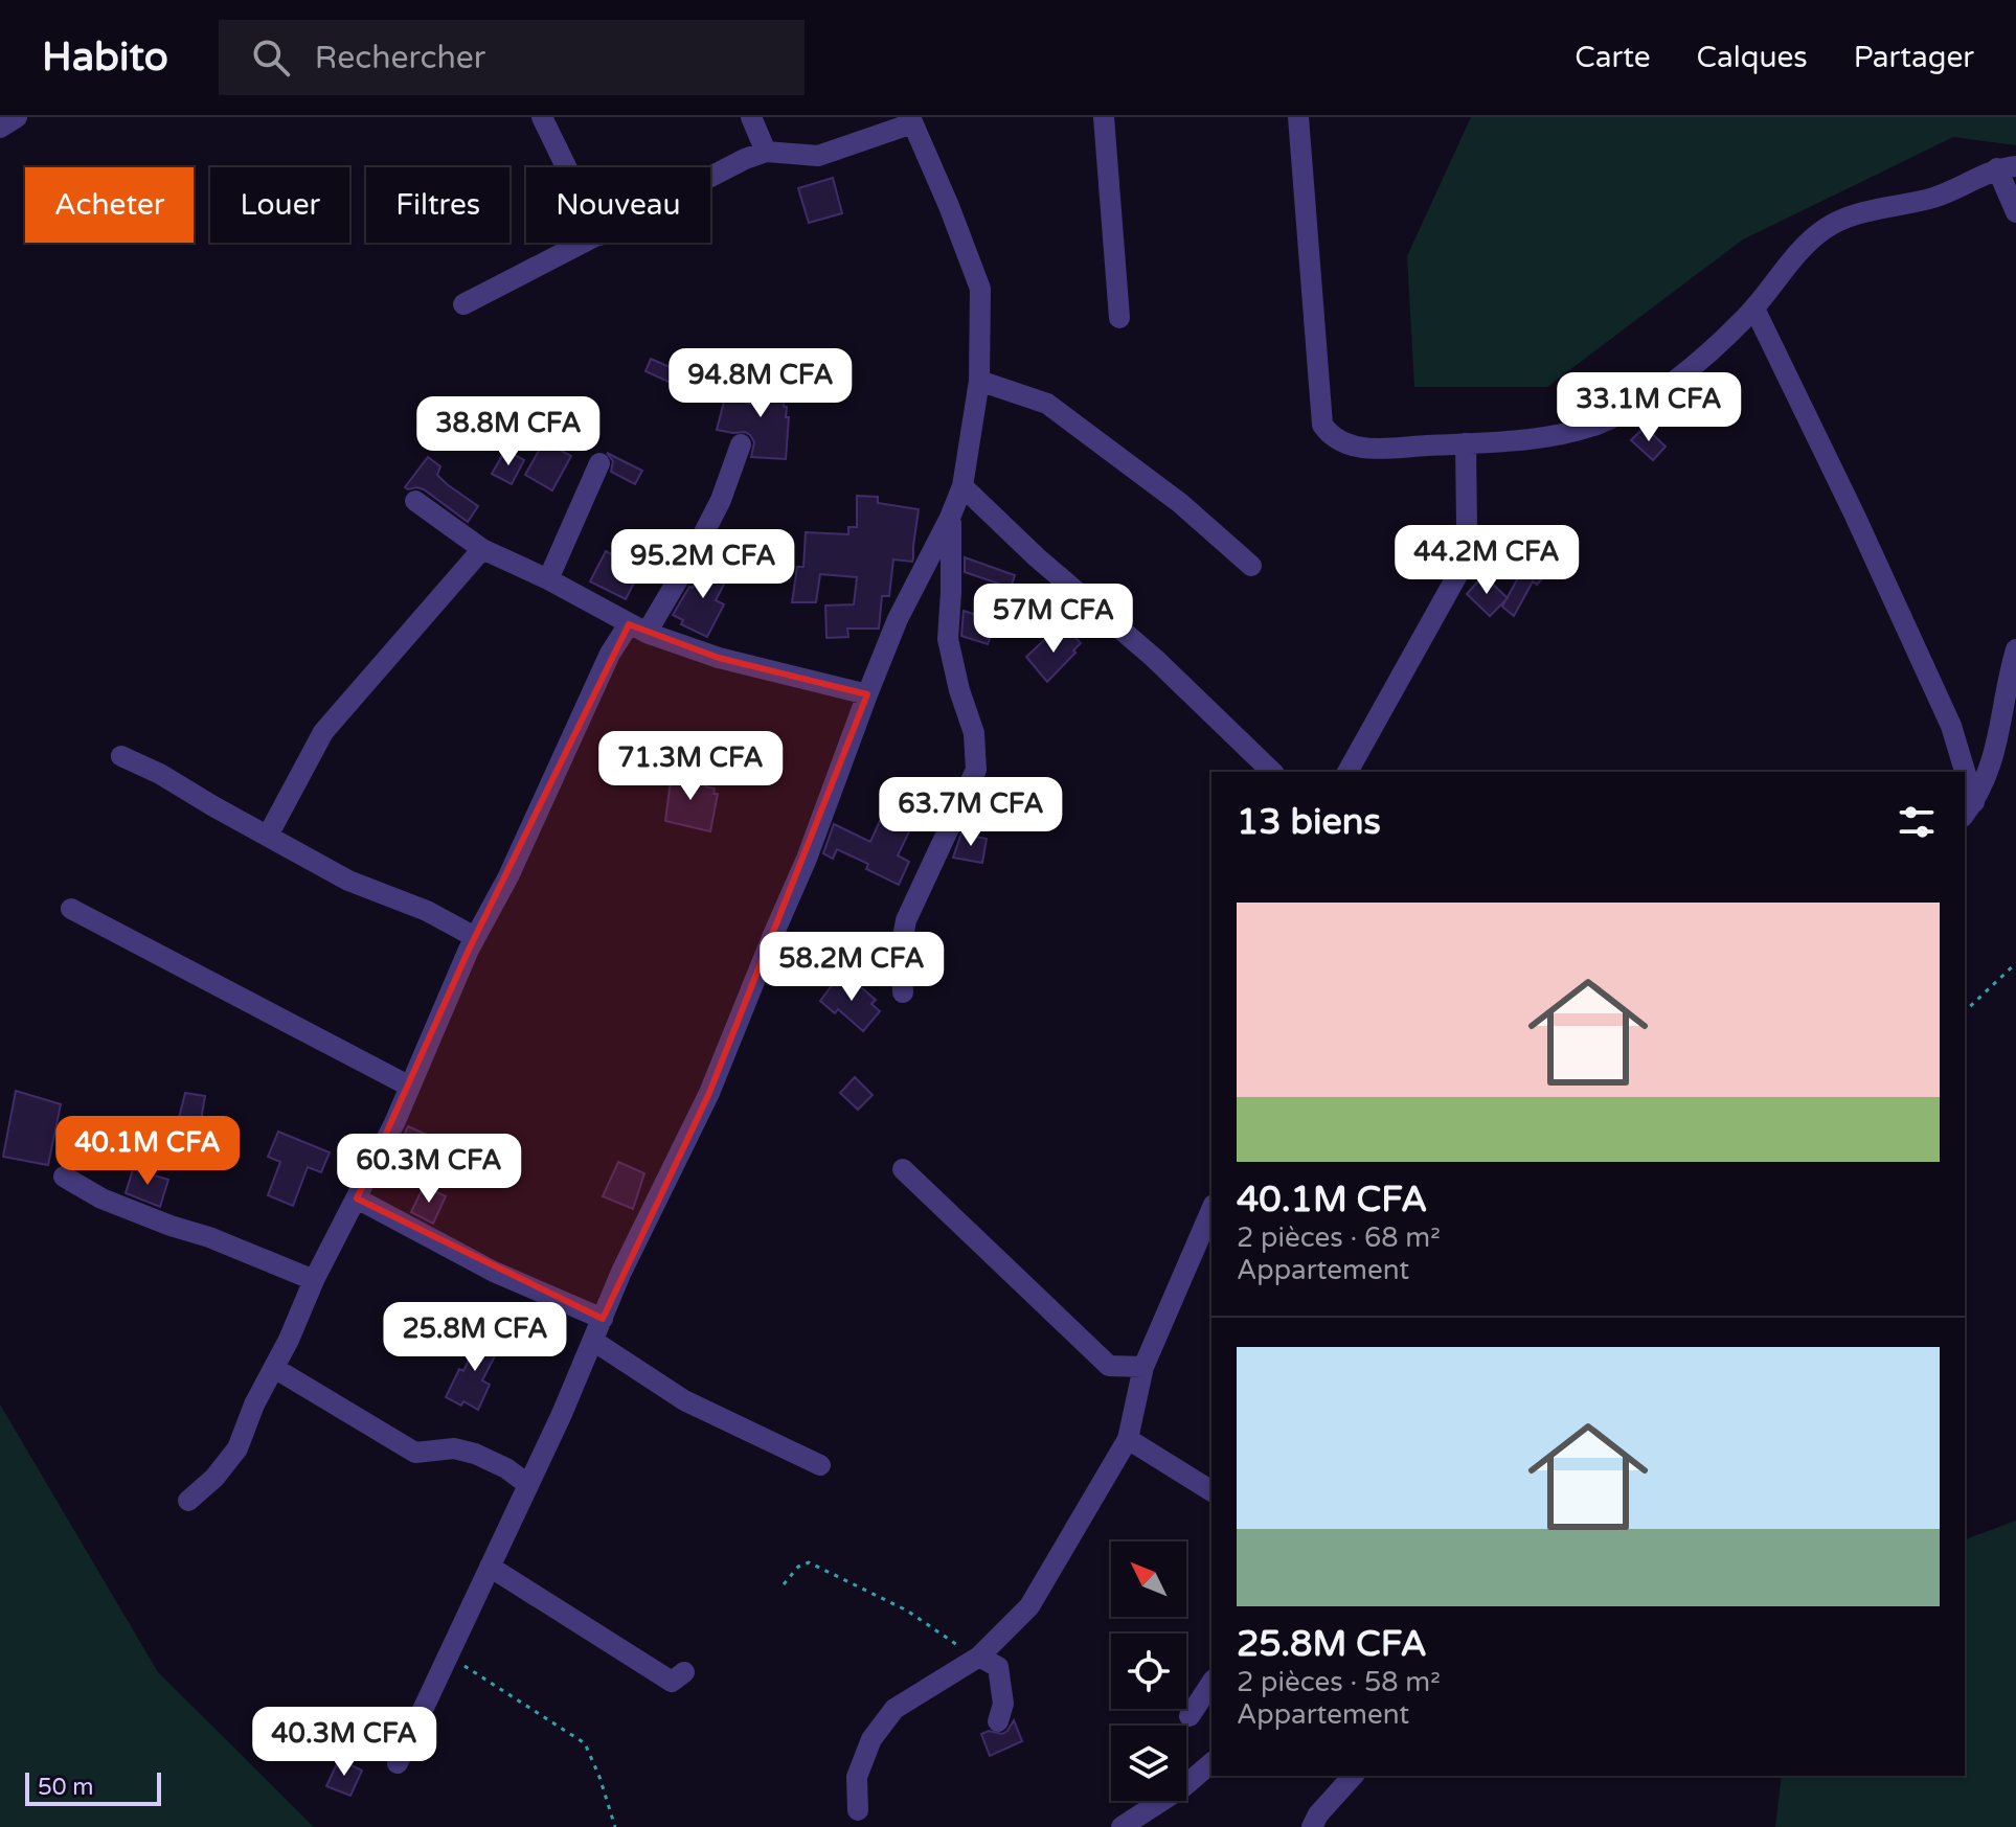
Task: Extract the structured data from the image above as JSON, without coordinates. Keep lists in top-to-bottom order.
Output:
{
  "scale_bar": "50 m",
  "north": "top left",
  "page": {
    "header": "Habito",
    "search": "Rechercher",
    "nav": ["Carte", "Calques", "Partager"],
    "chip": [
      "Acheter",
      "Louer",
      "Filtres",
      "Nouveau"
    ],
    "price": [
      "94.8M CFA",
      "33.1M CFA",
      "38.8M CFA",
      "44.2M CFA",
      "95.2M CFA",
      "57M CFA",
      "71.3M CFA",
      "63.7M CFA",
      "58.2M CFA",
      "40.1M CFA",
      "60.3M CFA",
      "25.8M CFA",
      "40.3M CFA"
    ],
    "heading": "13 biens",
    "list": [
      {
        "name": "40.1M CFA",
        "note": "2 pièces · 68 m² · Appartement"
      },
      {
        "name": "25.8M CFA",
        "note": "2 pièces · 58 m² · Appartement"
      }
    ],
    "scale": "50 m"
  }
}
